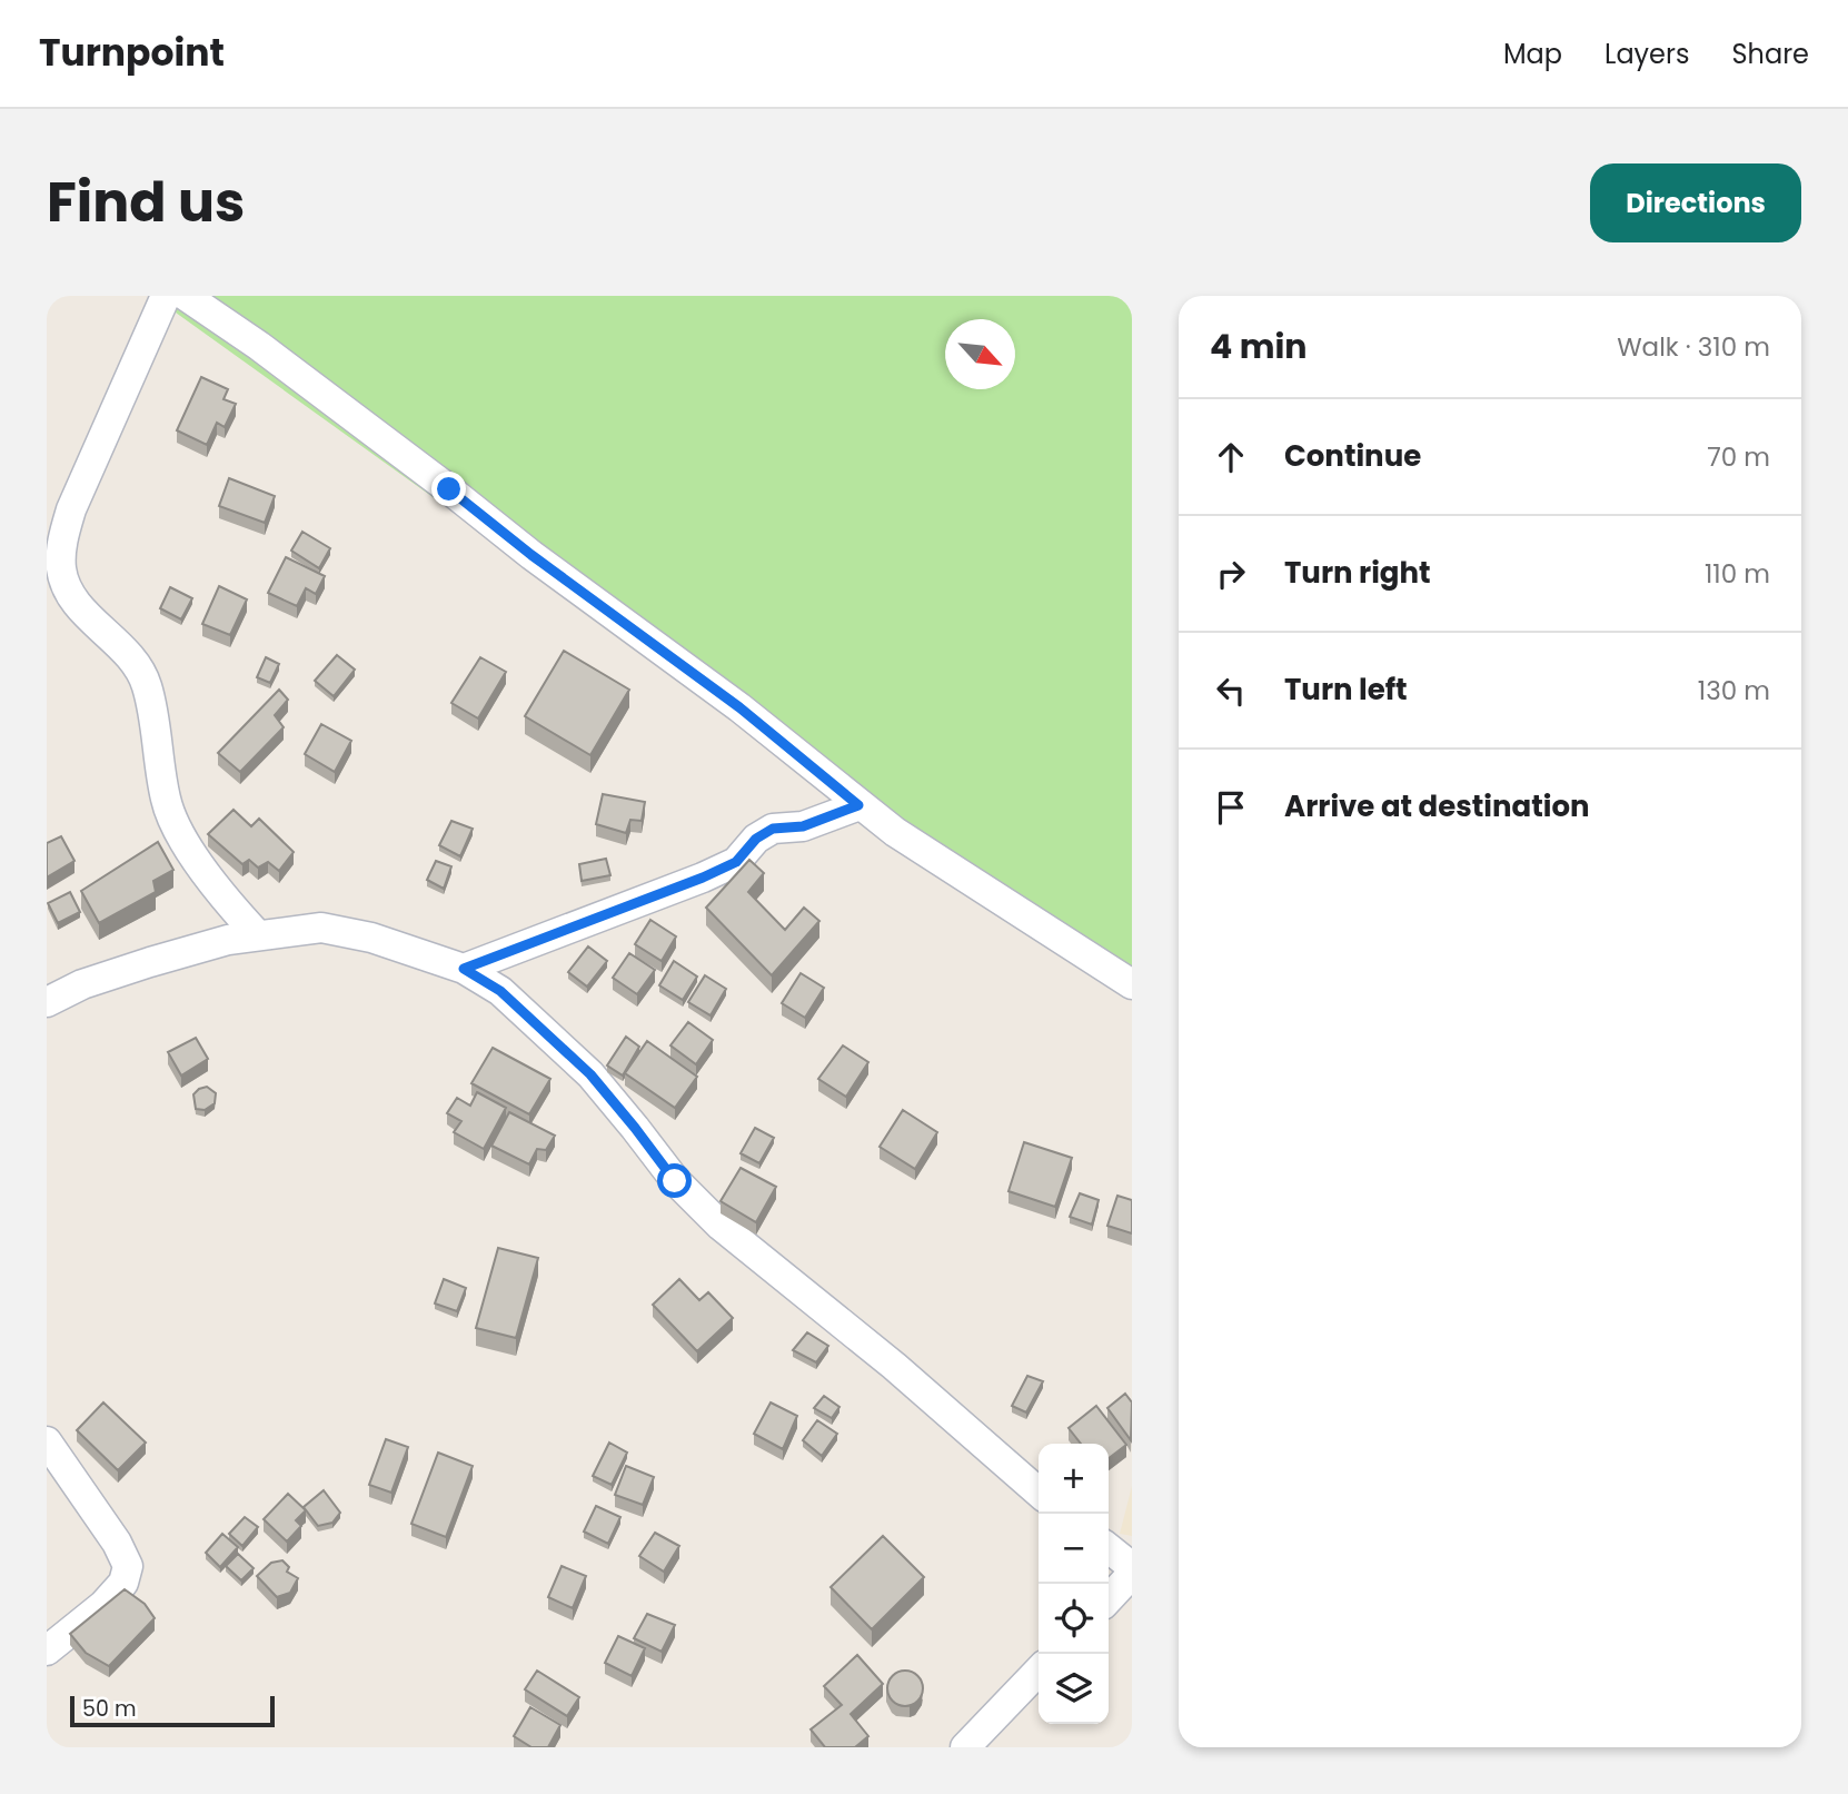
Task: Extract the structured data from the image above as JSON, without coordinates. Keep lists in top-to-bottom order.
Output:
{
  "scale_bar": "50 m",
  "north": "bottom right",
  "page": {
    "header": "Turnpoint",
    "nav": ["Map", "Layers", "Share"],
    "title": "Find us",
    "buttons": "Directions",
    "heading": ["4 min", "Walk · 310 m"],
    "list": [
      ["Continue", "70 m"],
      ["Turn right", "110 m"],
      ["Turn left", "130 m"],
      "Arrive at destination"
    ],
    "map_buttons": ["+", "−"],
    "scale": "50 m"
  }
}
